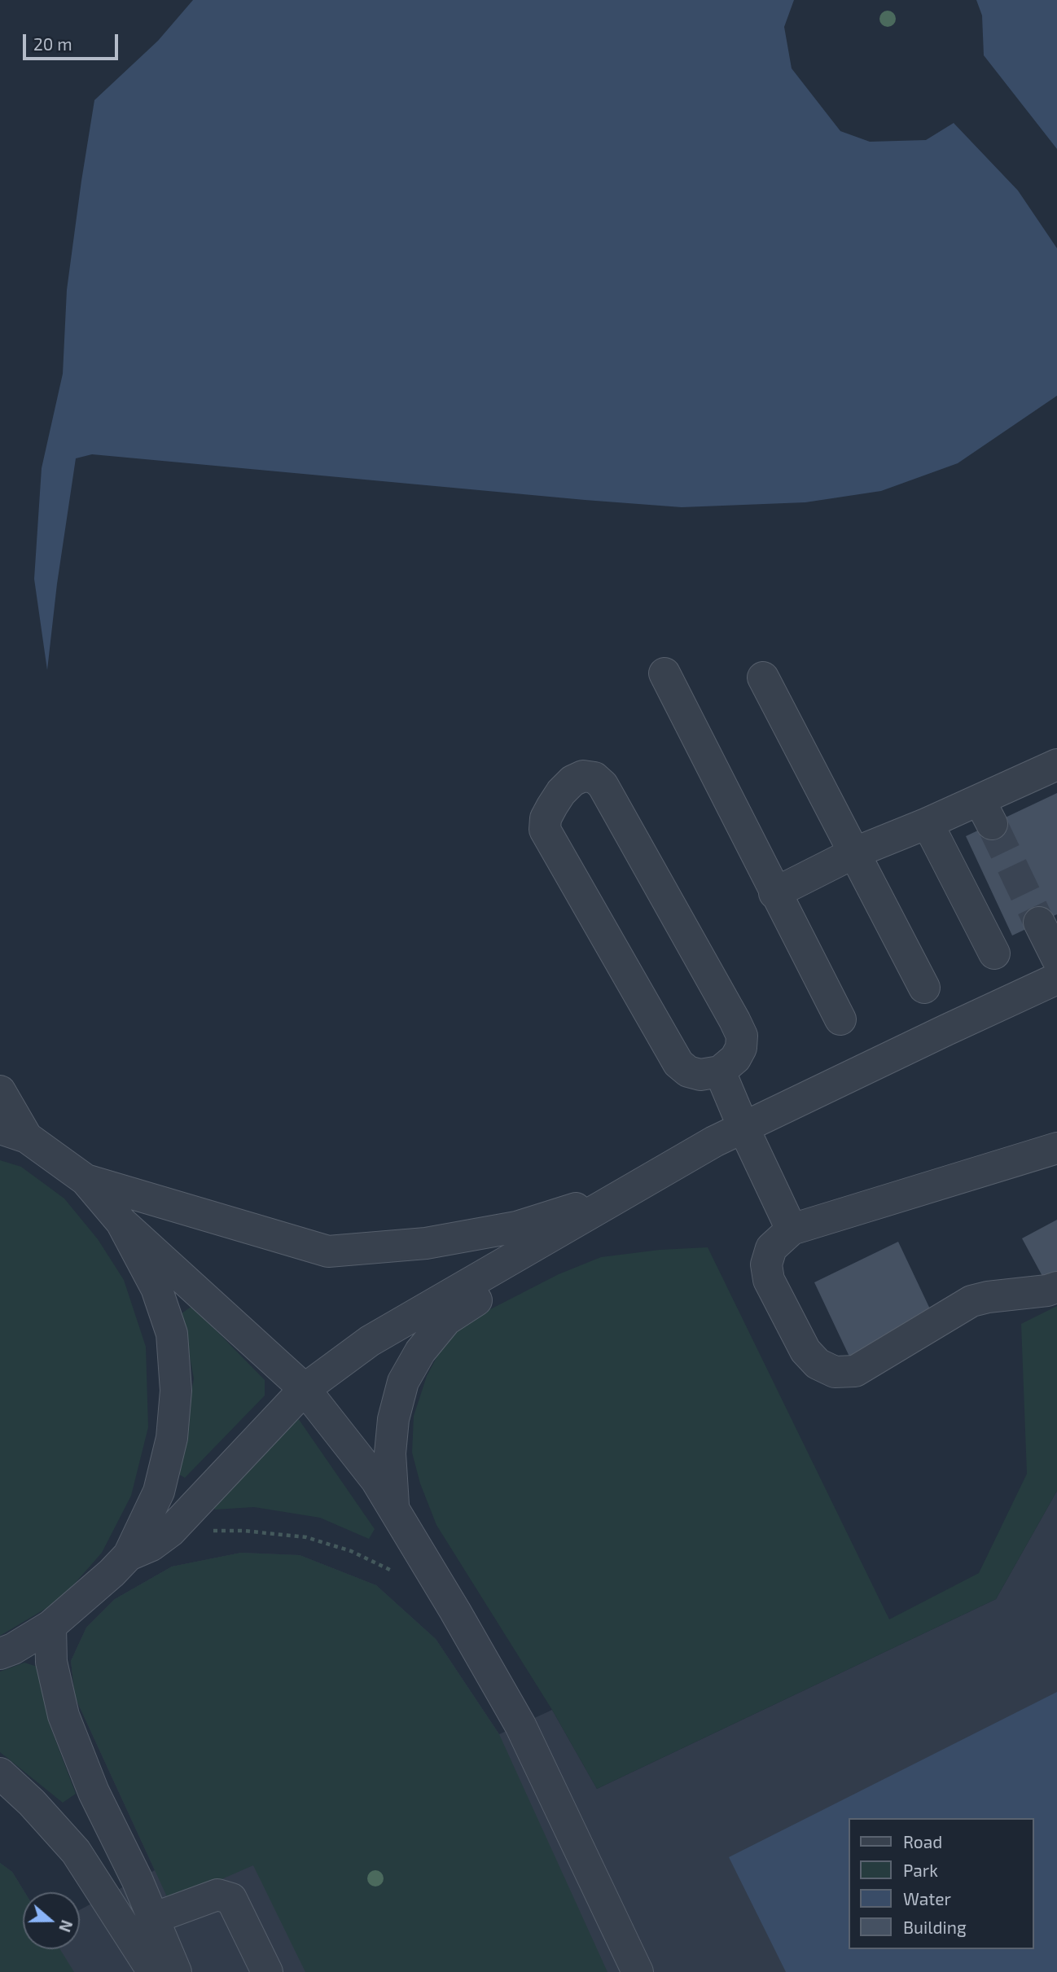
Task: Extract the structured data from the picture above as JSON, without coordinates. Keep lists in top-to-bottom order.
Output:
{
  "legend": [
    "Road",
    "Park",
    "Water",
    "Building"
  ],
  "scale_bar": "20 m",
  "north": "right"
}
